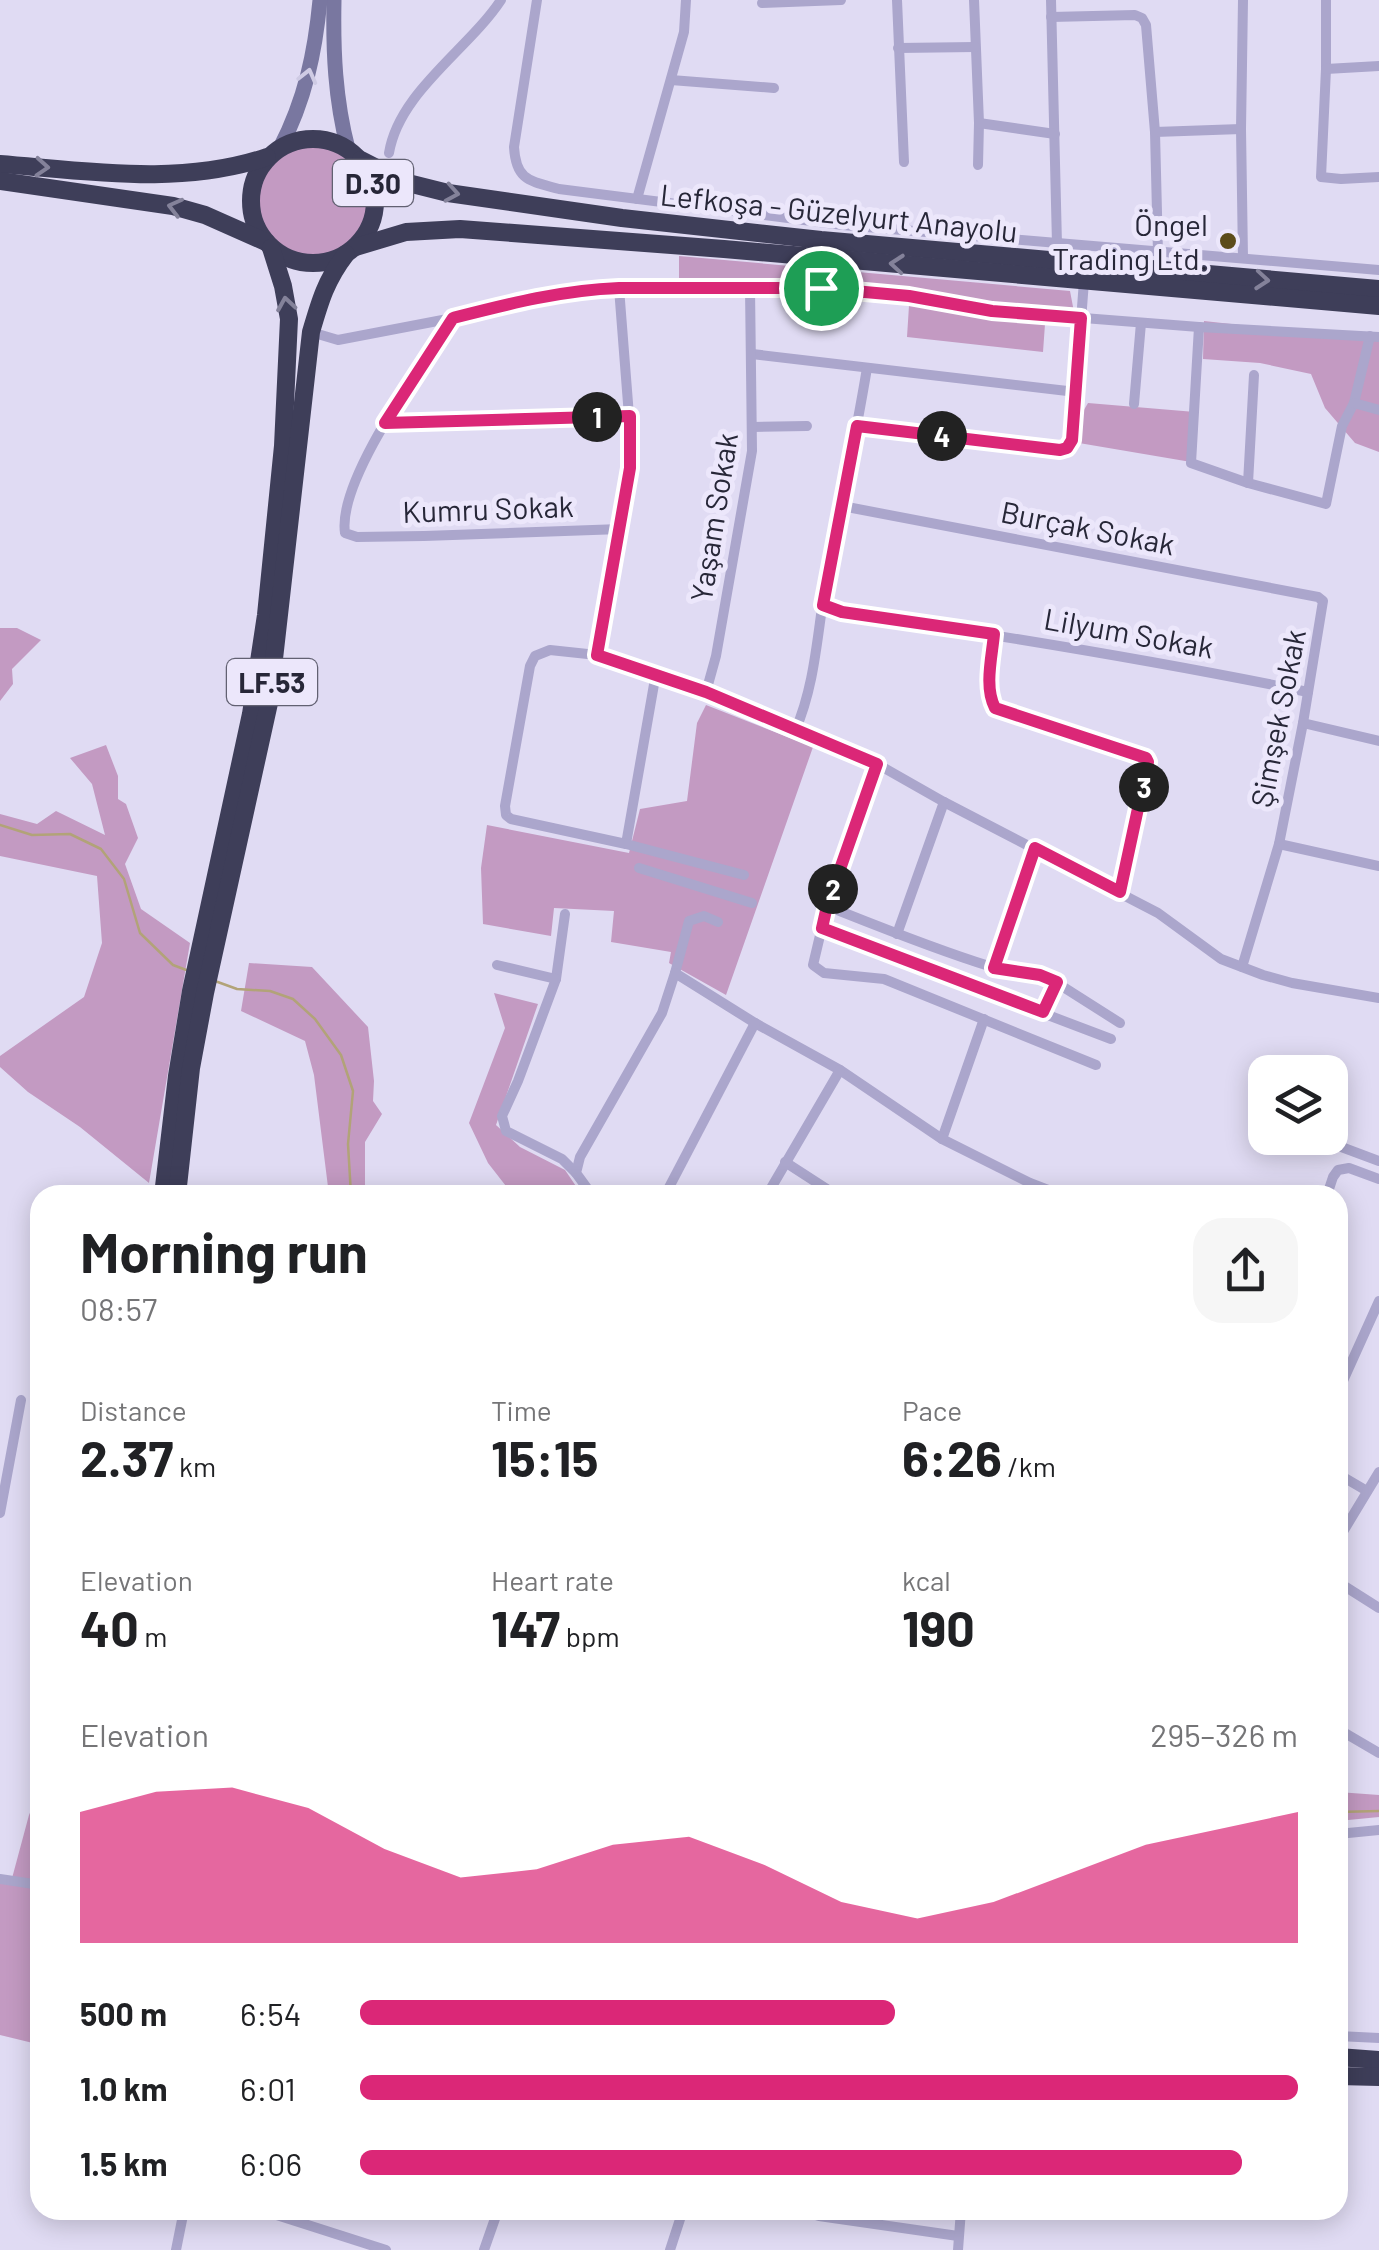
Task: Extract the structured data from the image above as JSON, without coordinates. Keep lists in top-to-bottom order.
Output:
{
  "streets": {
    "highway": ["D.30", "Lefkoşa - Güzelyurt Anayolu", "LF.53"],
    "street": [
      "Kumru Sokak",
      "Yaşam Sokak",
      "Burçak Sokak",
      "Lilyum Sokak",
      "Şimşek Sokak"
    ]
  },
  "crossings": [
    ["D.30", "Lefkoşa - Güzelyurt Anayolu"],
    ["D.30", "LF.53"],
    ["Lefkoşa - Güzelyurt Anayolu", "LF.53"],
    ["Burçak Sokak", "Şimşek Sokak"],
    ["Lilyum Sokak", "Şimşek Sokak"]
  ],
  "places": ["Öngel Trading Ltd."],
  "page": {
    "pins": [
      "1",
      "4",
      "3",
      "2"
    ],
    "heading": ["Morning run", "08:57"],
    "stats": [
      ["Distance", "2.37 km"],
      ["Time", "15:15"],
      ["Pace", "6:26 /km"],
      ["Elevation", "40 m"],
      ["Heart rate", "147 bpm"],
      ["kcal", "190"]
    ],
    "chart": ["Elevation", "295–326 m"],
    "list": [
      {
        "name": "500 m",
        "note": "6:54"
      },
      {
        "name": "1.0 km",
        "note": "6:01"
      },
      {
        "name": "1.5 km",
        "note": "6:06"
      }
    ]
  }
}
